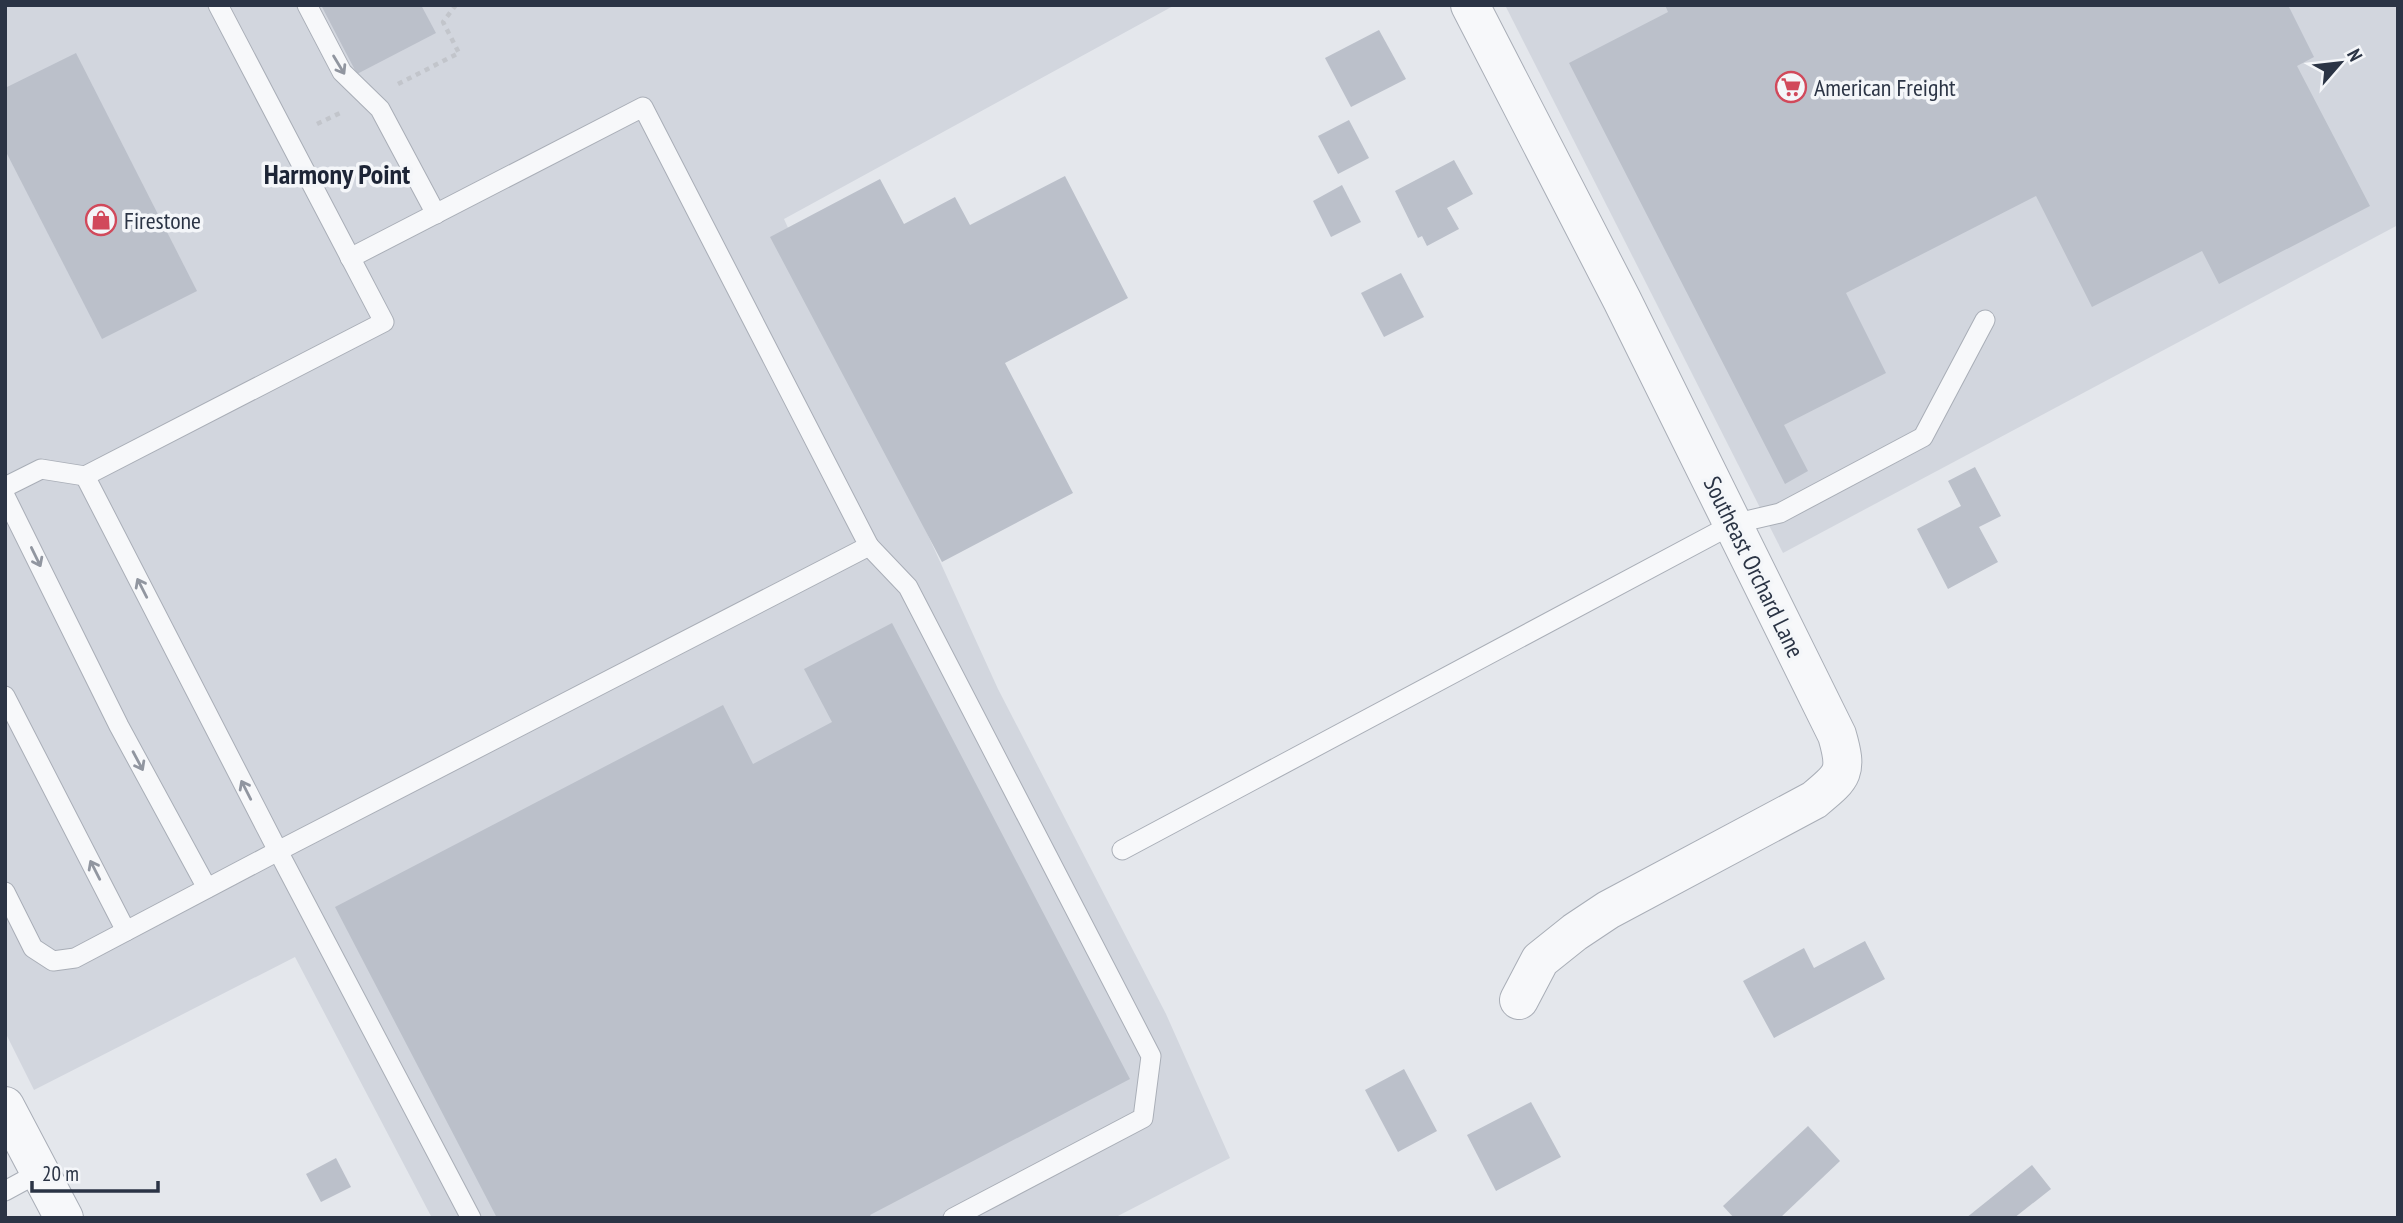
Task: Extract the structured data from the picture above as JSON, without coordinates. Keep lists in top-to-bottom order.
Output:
{
  "streets": {
    "street": ["Southeast Orchard Lane"]
  },
  "districts": ["Harmony Point"],
  "places": {
    "supermarket": ["American Freight"],
    "shop": ["Firestone"]
  },
  "scale_bar": "20 m",
  "north": "top right"
}
